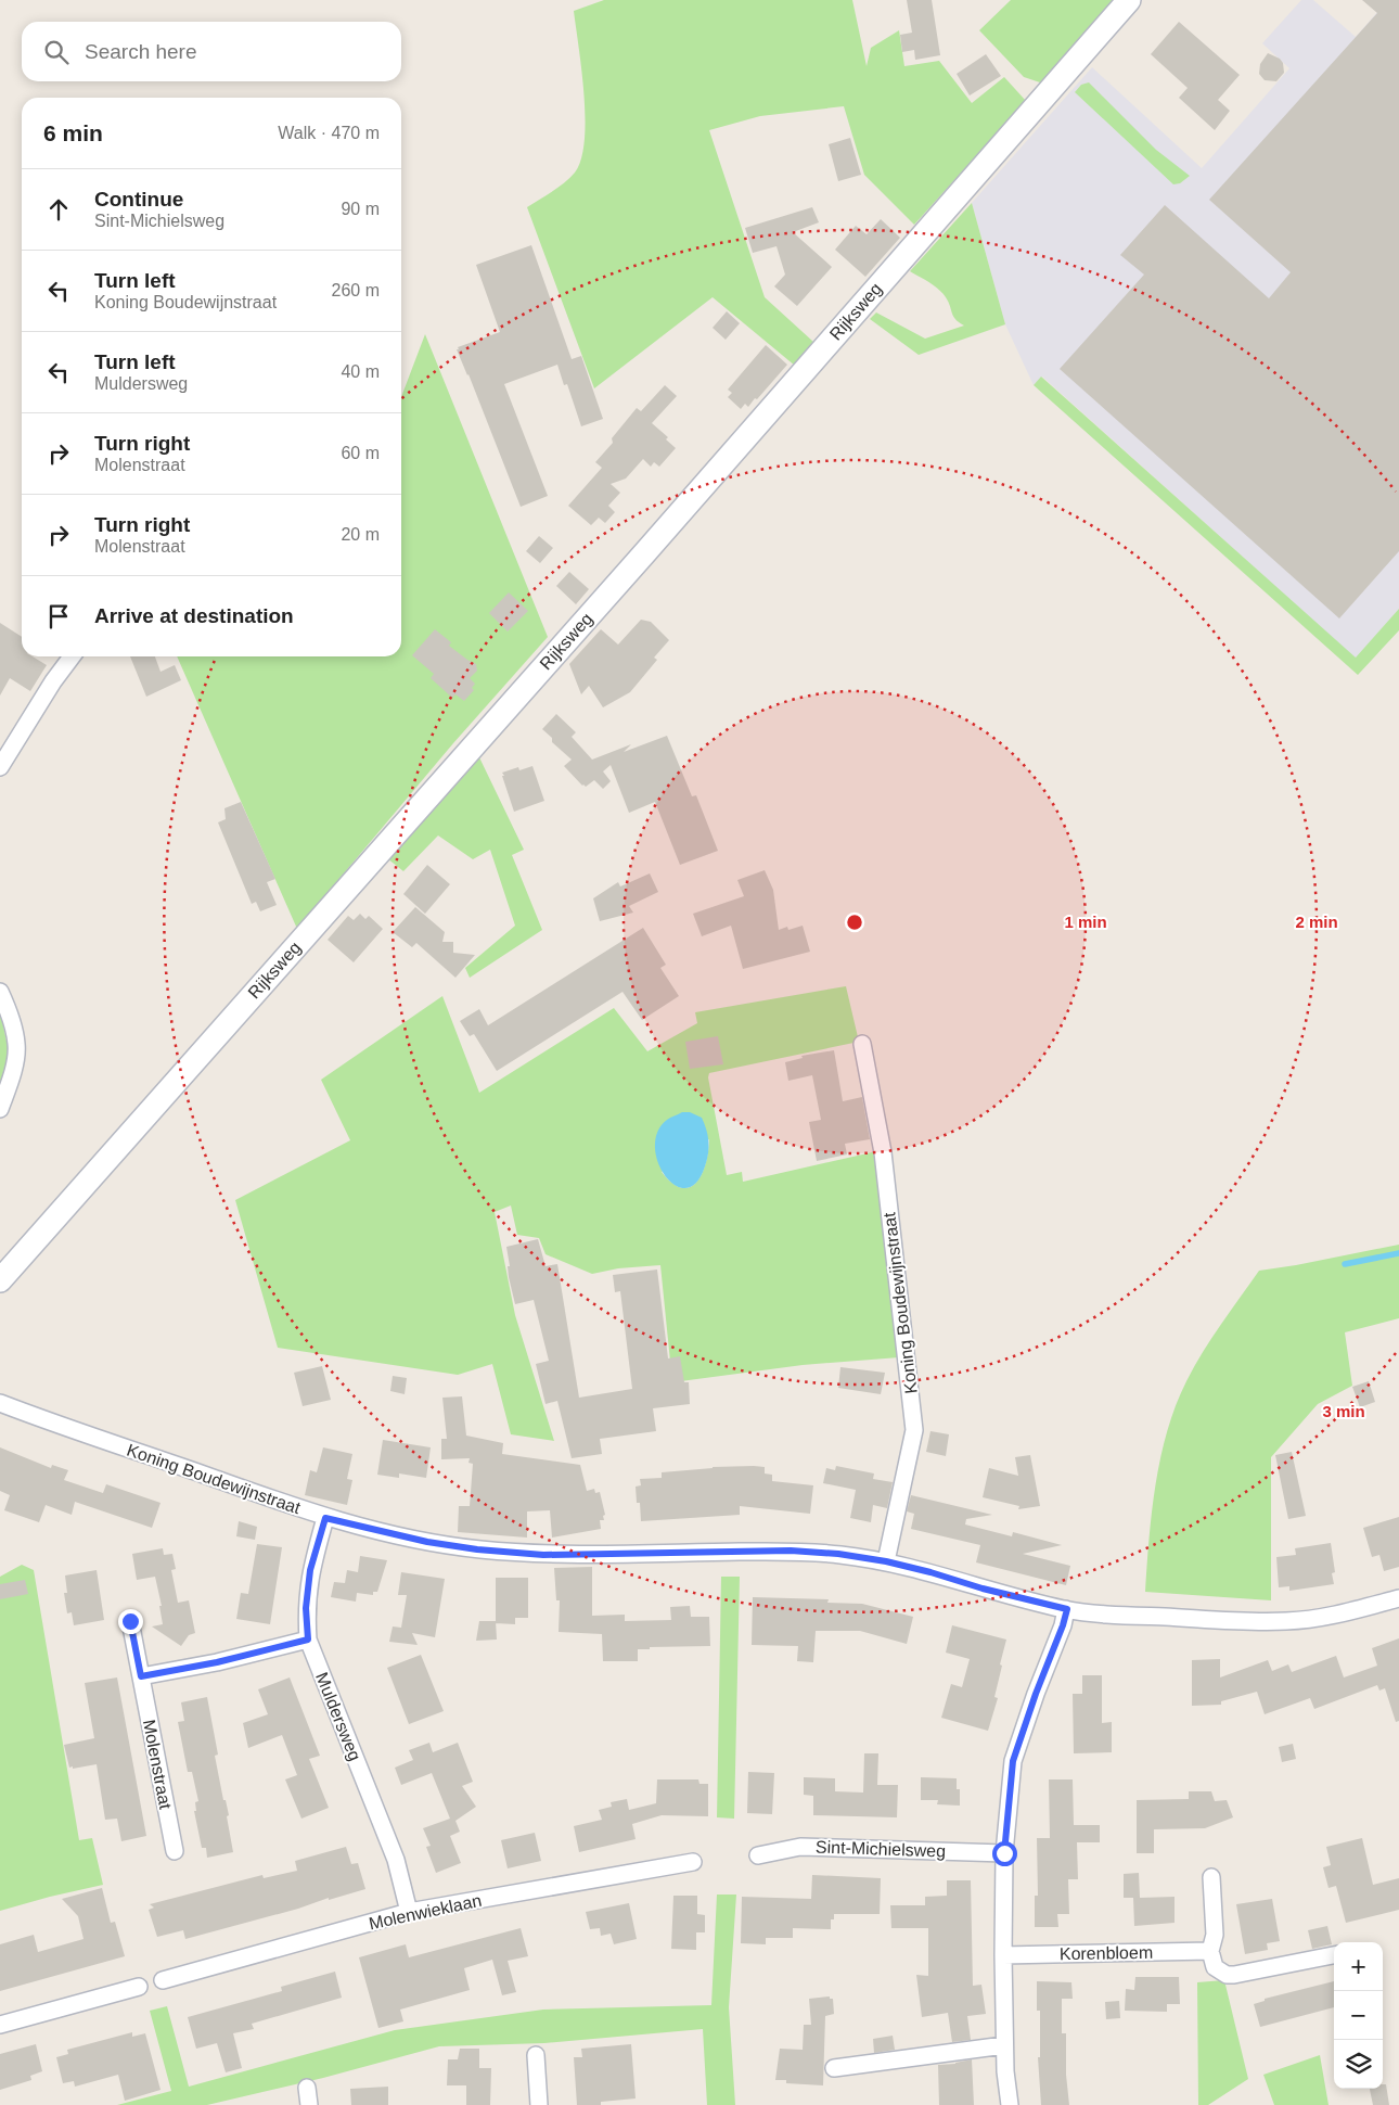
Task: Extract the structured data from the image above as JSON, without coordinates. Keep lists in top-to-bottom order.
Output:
{
  "streets": {
    "main road": ["Rijksweg"],
    "street": [
      "Koning Boudewijnstraat",
      "Muldersweg",
      "Molenstraat",
      "Sint-Michielsweg",
      "Molenwieklaan",
      "Korenbloem"
    ]
  },
  "crossings": [
    ["Koning Boudewijnstraat", "Muldersweg"],
    ["Muldersweg", "Molenwieklaan"]
  ],
  "page": {
    "search": "Search here",
    "heading": ["6 min", "Walk · 470 m"],
    "list": [
      ["Continue", "Sint-Michielsweg", "90 m"],
      ["Turn left", "Koning Boudewijnstraat", "260 m"],
      ["Turn left", "Muldersweg", "40 m"],
      ["Turn right", "Molenstraat", "60 m"],
      ["Turn right", "Molenstraat", "20 m"],
      "Arrive at destination"
    ],
    "map_buttons": ["+", "−"]
  },
  "rings": ["1 min", "2 min", "3 min"]
}
